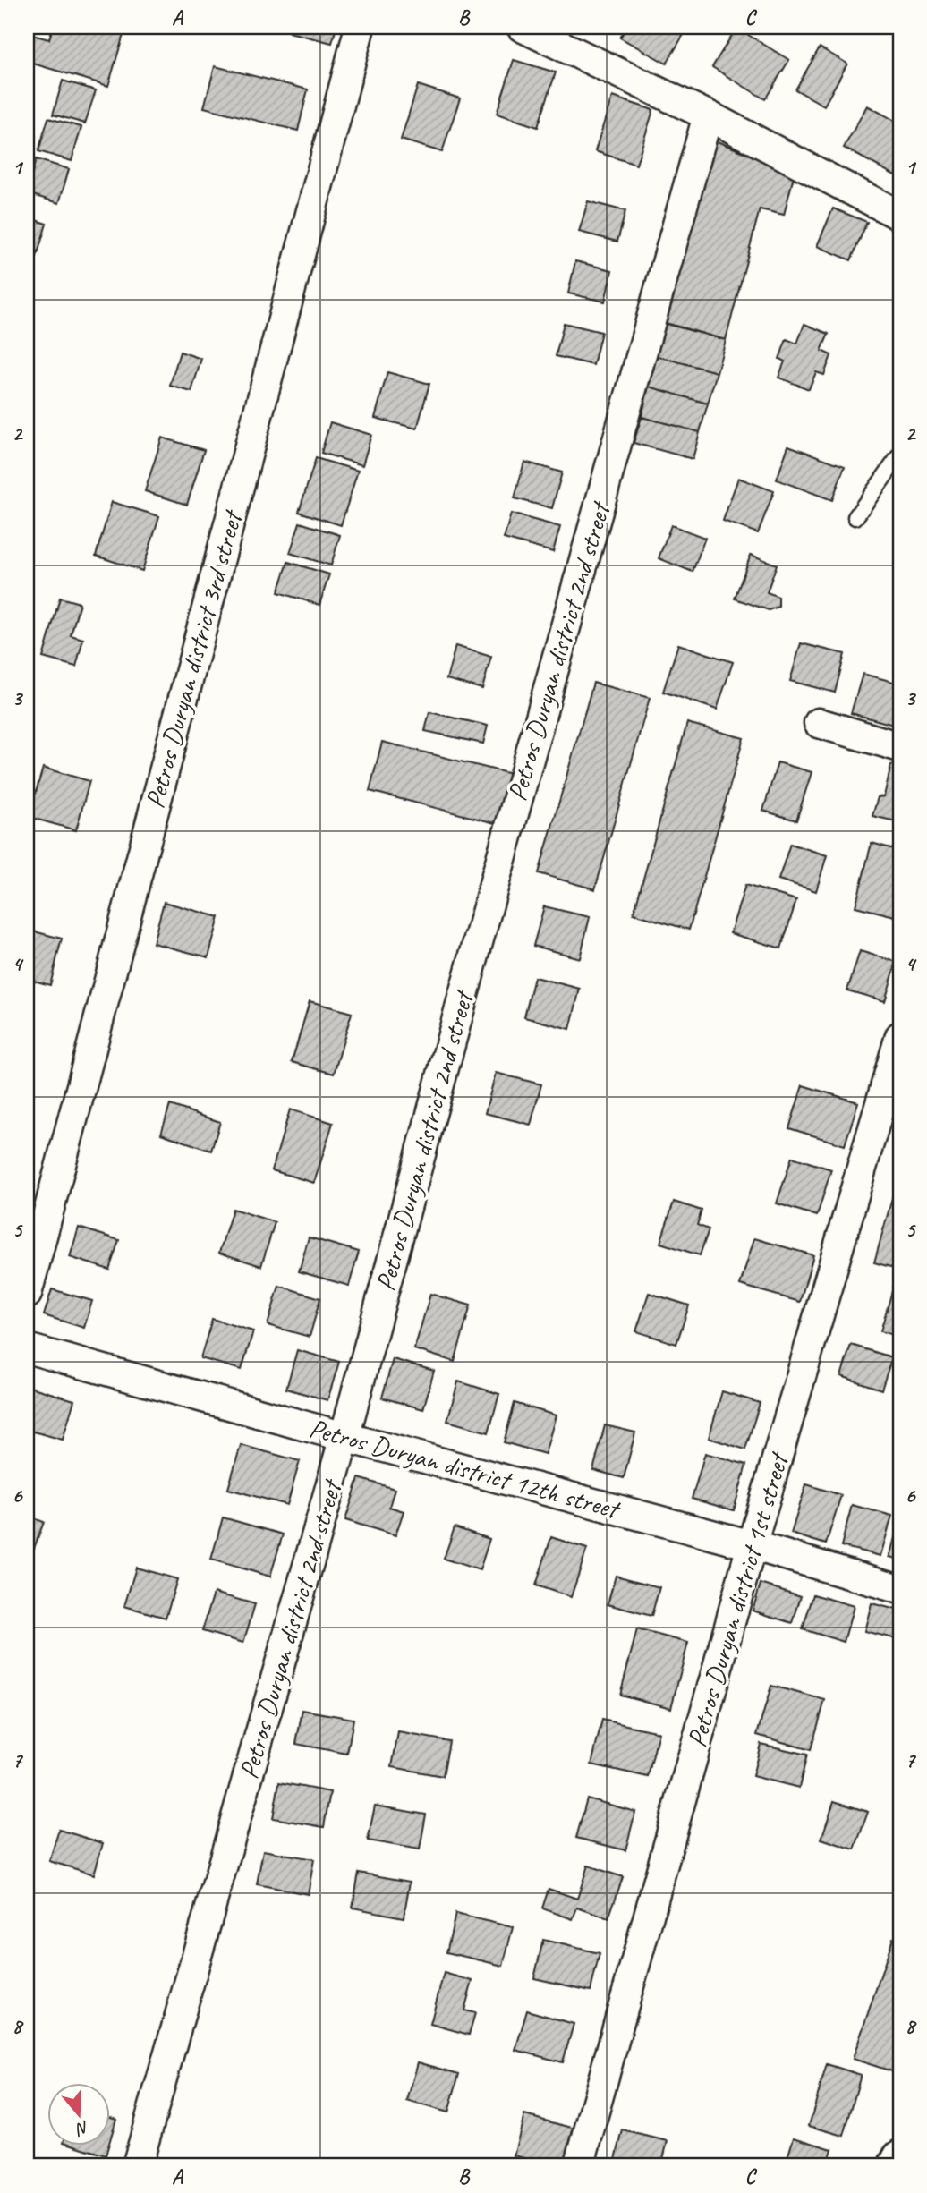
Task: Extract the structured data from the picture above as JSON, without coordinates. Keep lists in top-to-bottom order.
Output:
{
  "streets": {
    "street": [
      "Petros Duryan district 2nd street",
      "Petros Duryan district 3rd street",
      "Petros Duryan district 12th street",
      "Petros Duryan district 1st street"
    ]
  },
  "crossings": [
    ["Petros Duryan district 2nd street", "Petros Duryan district 12th street"],
    ["Petros Duryan district 12th street", "Petros Duryan district 1st street"]
  ],
  "north": "bottom",
  "grid": {
    "columns": ["A", "B", "C"],
    "rows": [
      "1",
      "2",
      "3",
      "4",
      "5",
      "6",
      "7",
      "8"
    ]
  }
}
